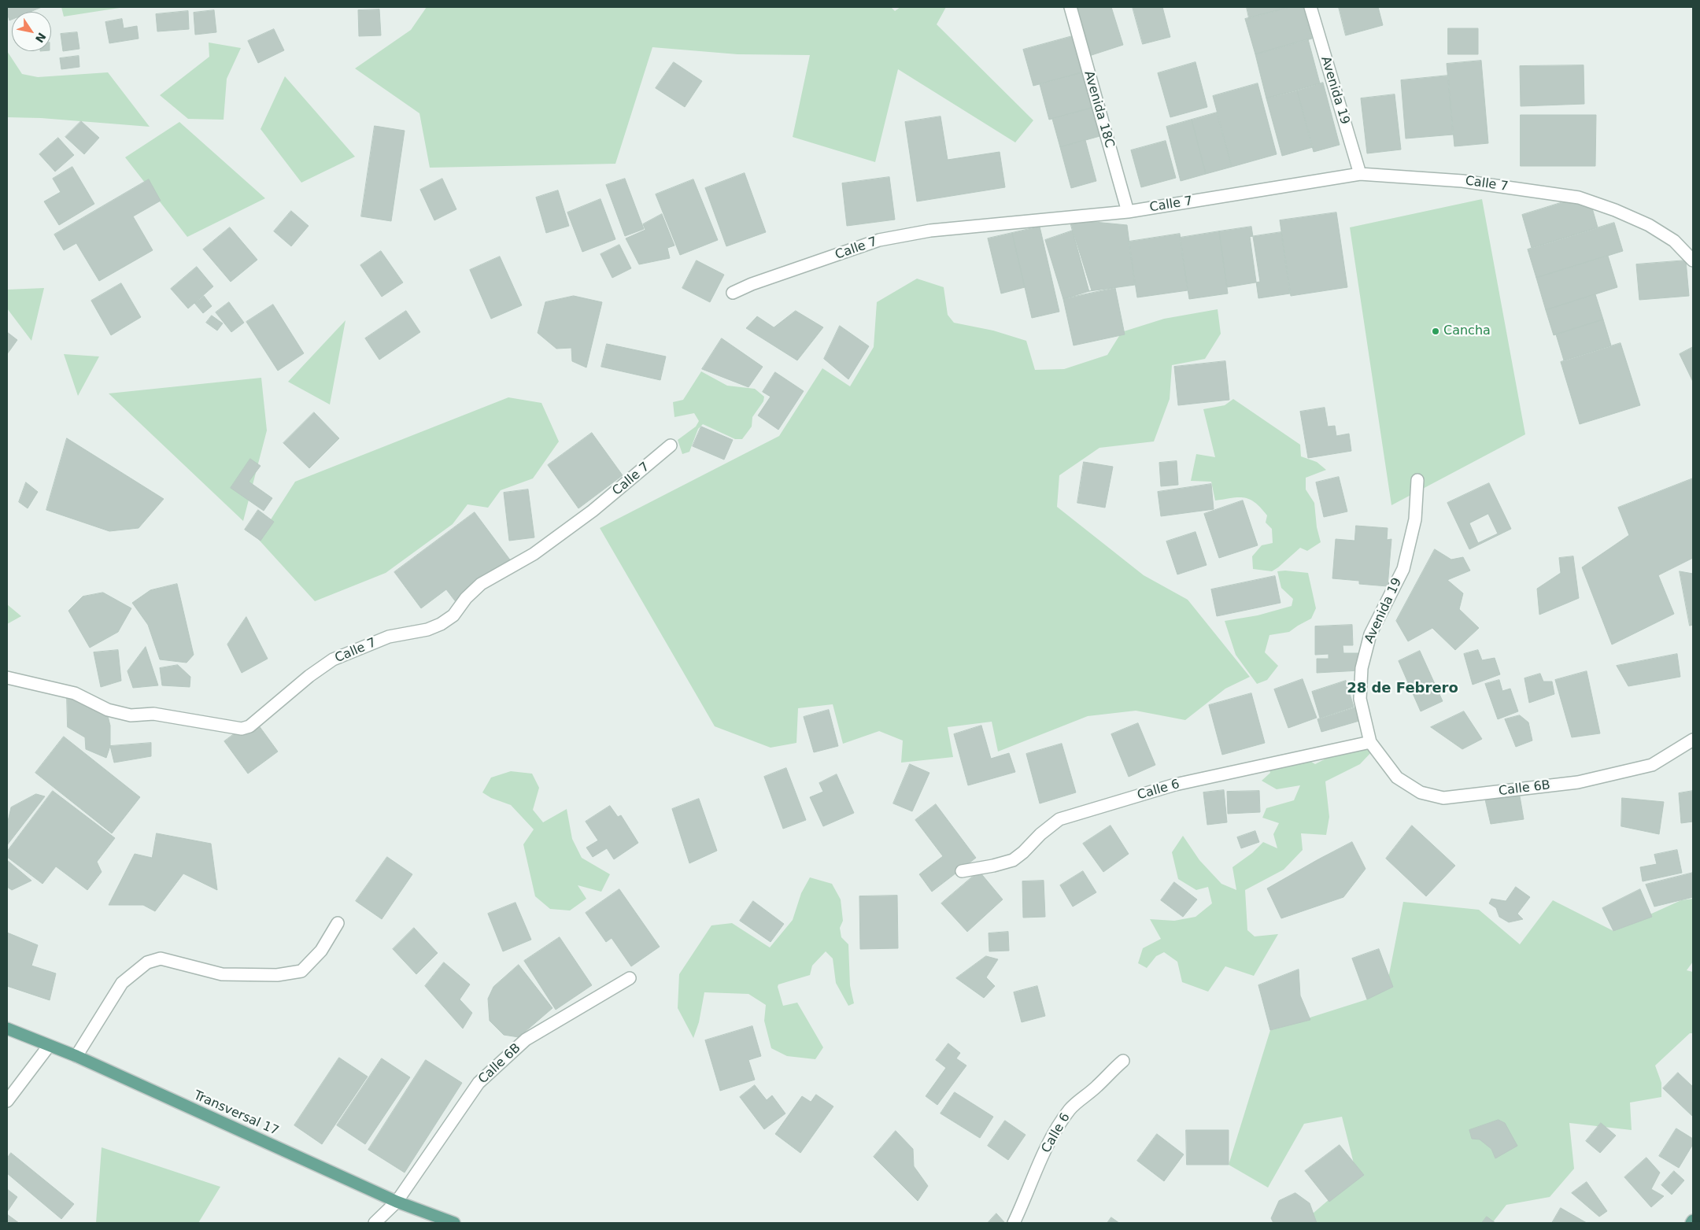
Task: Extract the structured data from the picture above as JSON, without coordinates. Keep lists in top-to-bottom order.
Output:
{
  "streets": {
    "main road": ["Transversal 17"],
    "street": [
      "Avenida 19",
      "Avenida 18C",
      "Calle 7",
      "Calle 6B",
      "Calle 6"
    ]
  },
  "crossings": [
    ["Avenida 19", "Calle 7"],
    ["Avenida 19", "Calle 6B"],
    ["Avenida 19", "Calle 6"],
    ["Avenida 18C", "Calle 7"],
    ["Calle 6B", "Calle 6"],
    ["Calle 6B", "Transversal 17"]
  ],
  "districts": ["28 de Febrero"],
  "places": ["Cancha"],
  "north": "bottom right"
}
